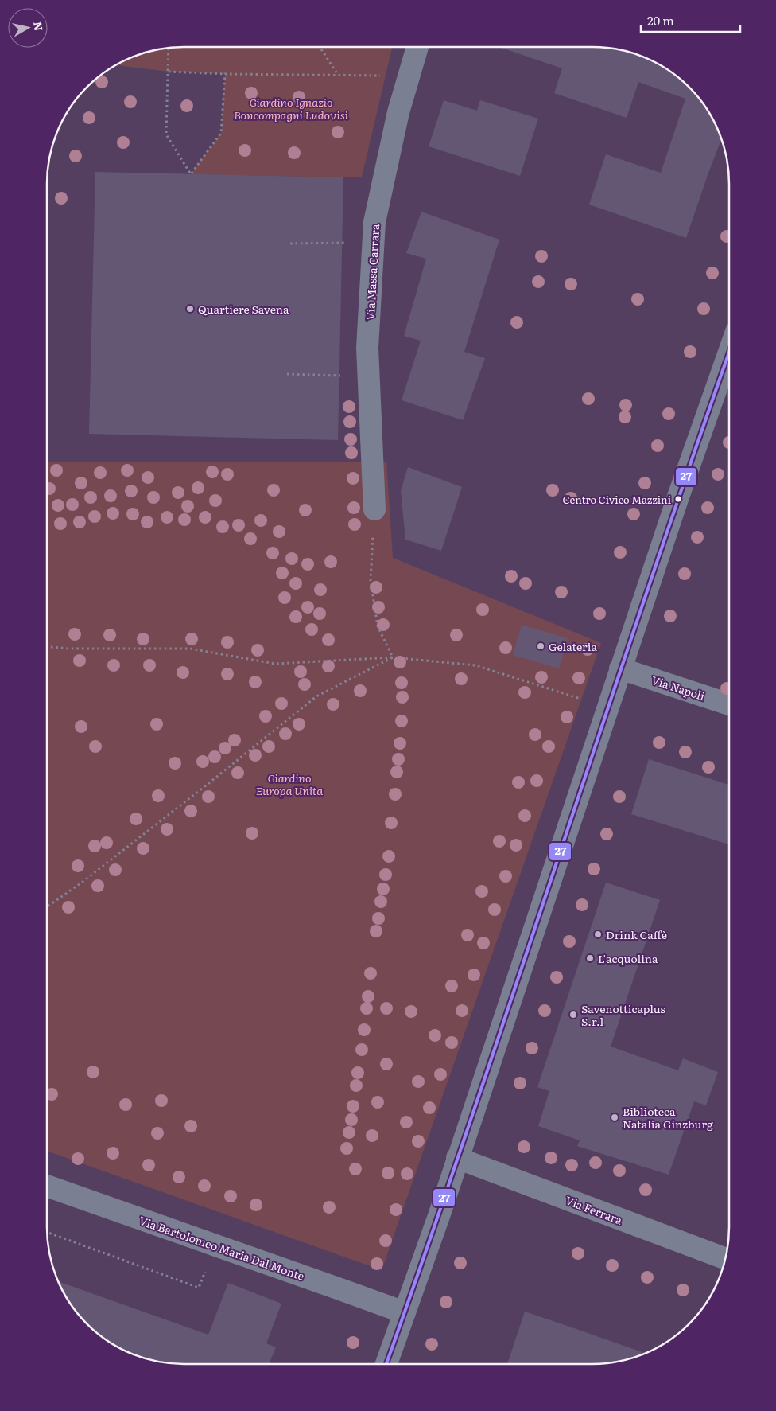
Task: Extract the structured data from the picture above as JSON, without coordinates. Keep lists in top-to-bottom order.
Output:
{
  "streets": {
    "street": [
      "Via Massa Carrara",
      "Via Napoli",
      "Via Ferrara",
      "Via Bartolomeo Maria Dal Monte"
    ]
  },
  "parks": ["Giardino Ignazio Boncompagni Ludovisi", "Giardino Europa Unita"],
  "places": [
    "Quartiere Savena",
    "Centro Civico Mazzini",
    "Gelateria",
    "Drink Caffè",
    "L'acquolina",
    "Savenotticaplus S.r.l",
    "Biblioteca Natalia Ginzburg"
  ],
  "lines": ["transit line 27"],
  "scale_bar": "20 m",
  "north": "right"
}
